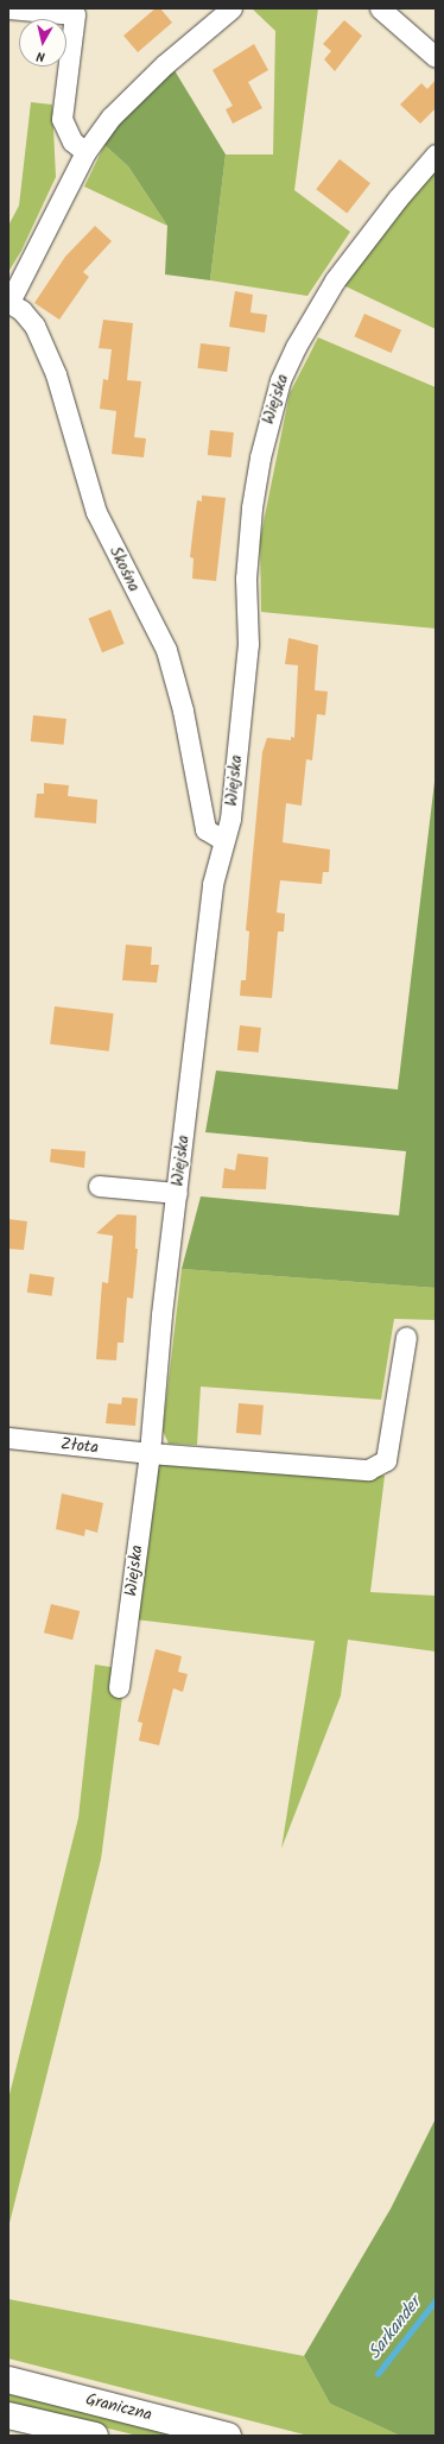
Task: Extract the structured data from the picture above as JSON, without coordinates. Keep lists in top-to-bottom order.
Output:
{
  "streets": {
    "highway": ["Graniczna"],
    "street": ["Wiejska", "Skośna", "Złota"]
  },
  "crossings": [
    ["Wiejska", "Skośna"],
    ["Wiejska", "Złota"]
  ],
  "water": ["Sarkander"],
  "north": "bottom"
}
